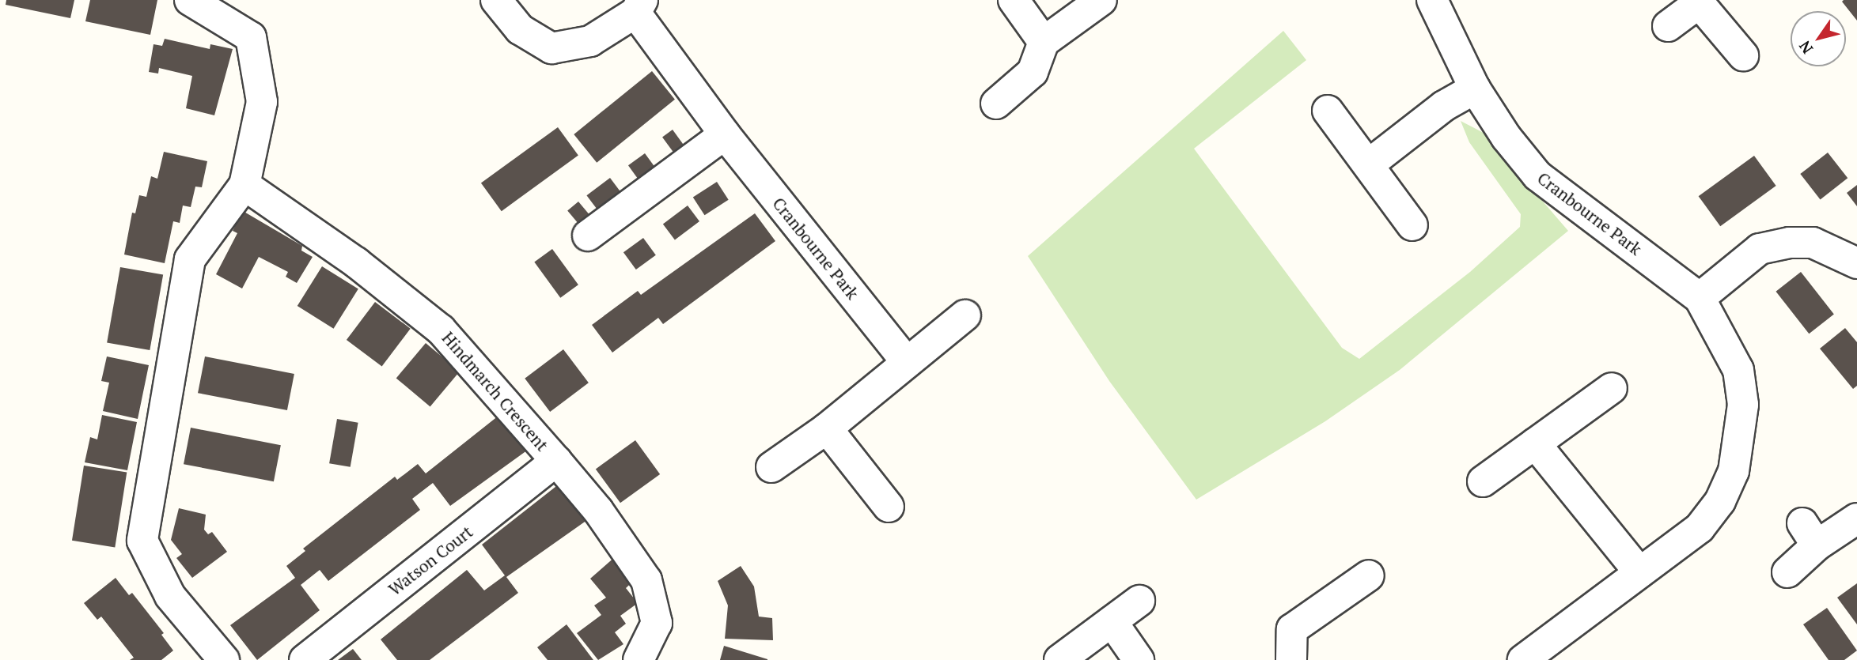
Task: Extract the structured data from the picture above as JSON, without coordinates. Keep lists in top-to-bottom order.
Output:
{
  "streets": {
    "street": ["Cranbourne Park", "Hindmarch Crescent", "Watson Court"]
  },
  "crossings": [
    ["Hindmarch Crescent", "Watson Court"]
  ],
  "north": "bottom left"
}
